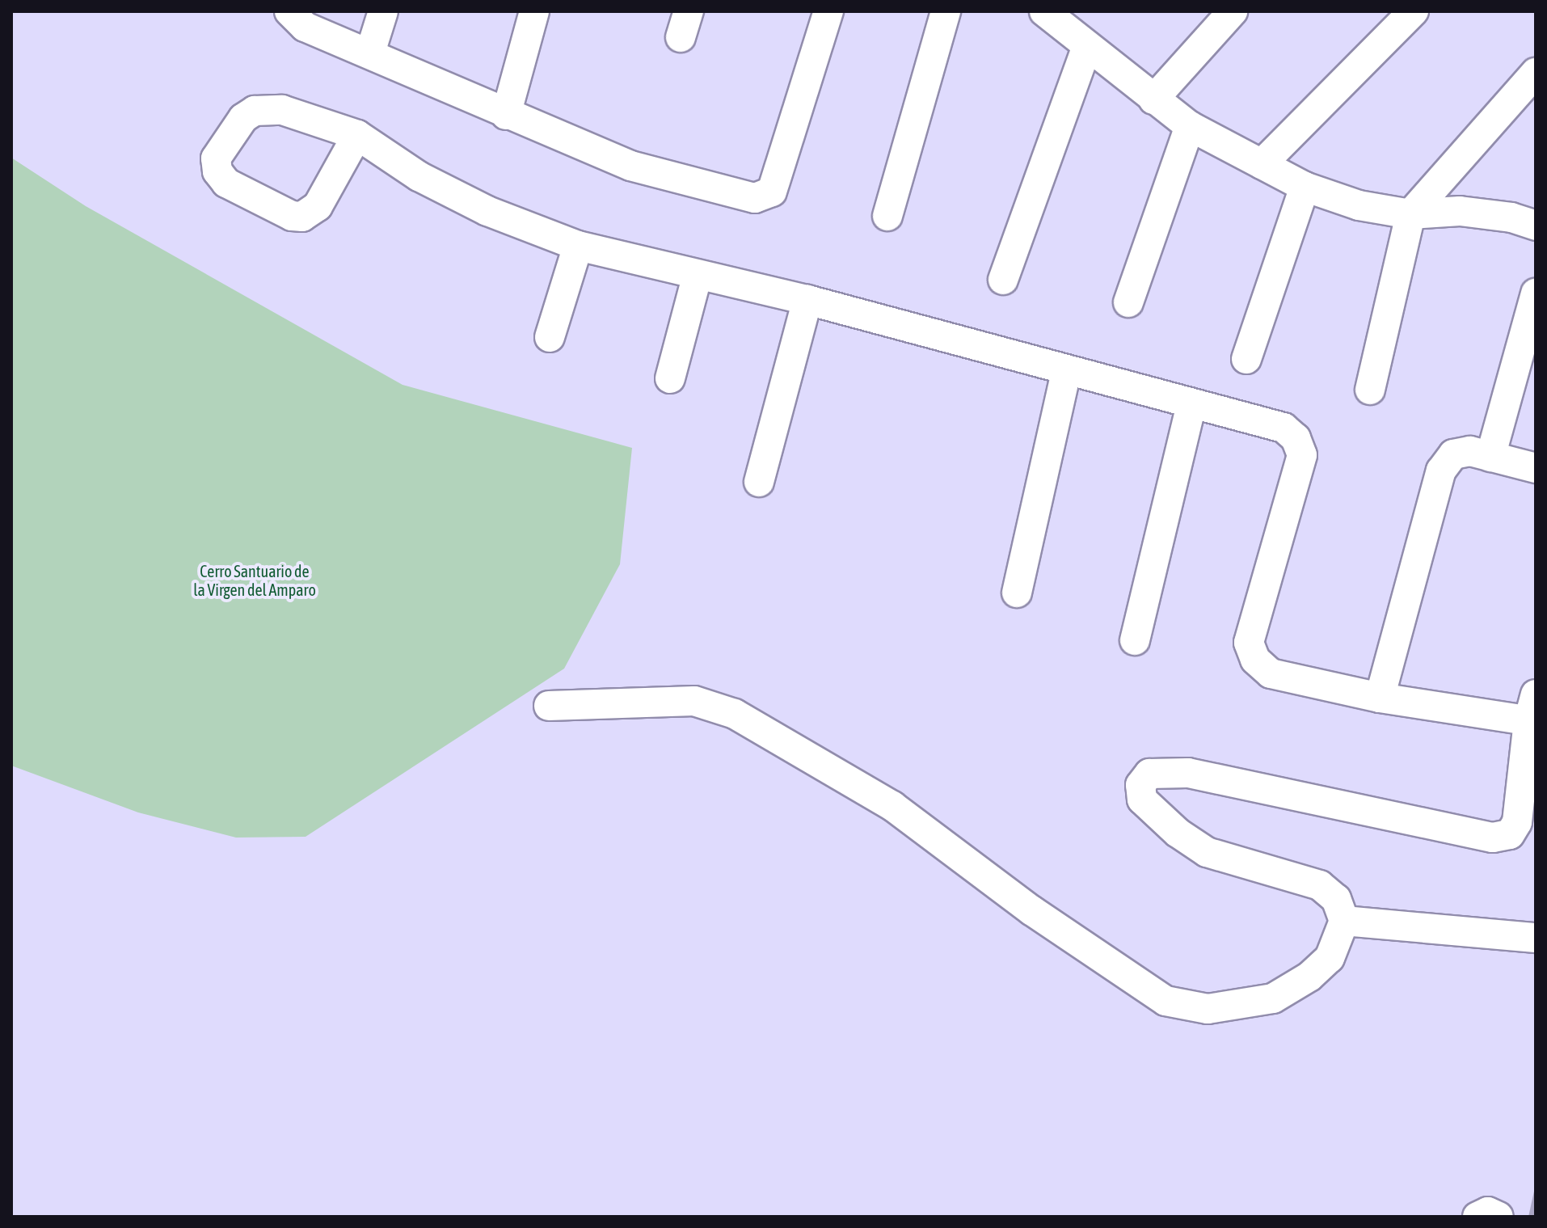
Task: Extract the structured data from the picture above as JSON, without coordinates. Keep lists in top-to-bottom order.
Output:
{
  "parks": ["Cerro Santuario de la Virgen del Amparo"]
}
